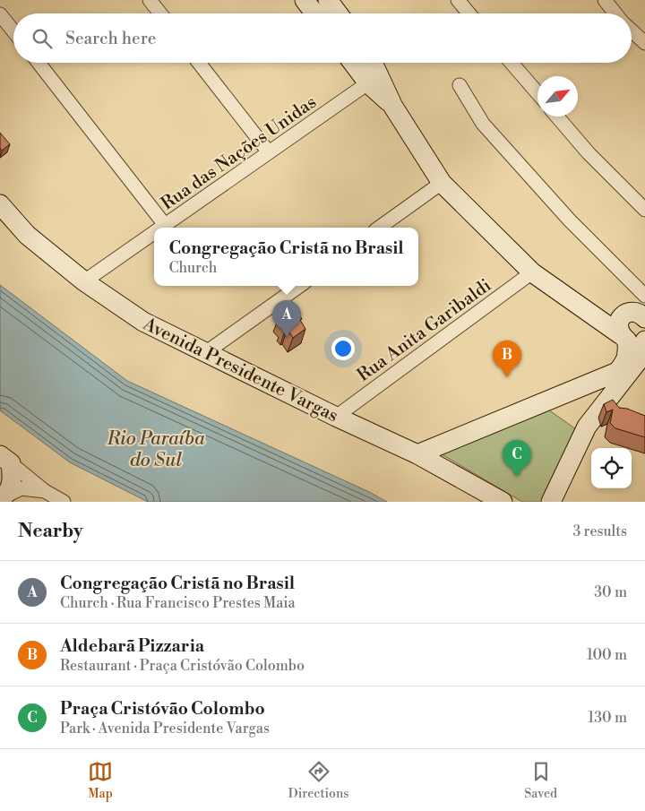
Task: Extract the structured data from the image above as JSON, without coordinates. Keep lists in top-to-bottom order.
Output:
{
  "streets": {
    "street": ["Rua das Nações Unidas", "Rua Anita Garibaldi", "Avenida Presidente Vargas"]
  },
  "crossings": [
    ["Rua das Nações Unidas", "Avenida Presidente Vargas"],
    ["Rua Anita Garibaldi", "Avenida Presidente Vargas"]
  ],
  "water": ["Rio Paraíba do Sul"],
  "north": "top right",
  "page": {
    "search": "Search here",
    "popup": ["Congregação Cristã no Brasil", "Church"],
    "pins": ["A", "B", "C"],
    "heading": ["Nearby", "3 results"],
    "list": [
      {
        "mark": "A",
        "name": "Congregação Cristã no Brasil",
        "note": "Church · Rua Francisco Prestes Maia",
        "value": "30 m"
      },
      {
        "mark": "B",
        "name": "Aldebarã Pizzaria",
        "note": "Restaurant · Praça Cristóvão Colombo",
        "value": "100 m"
      },
      {
        "mark": "C",
        "name": "Praça Cristóvão Colombo",
        "note": "Park · Avenida Presidente Vargas",
        "value": "130 m"
      }
    ],
    "nav": ["Map", "Directions", "Saved"]
  }
}
